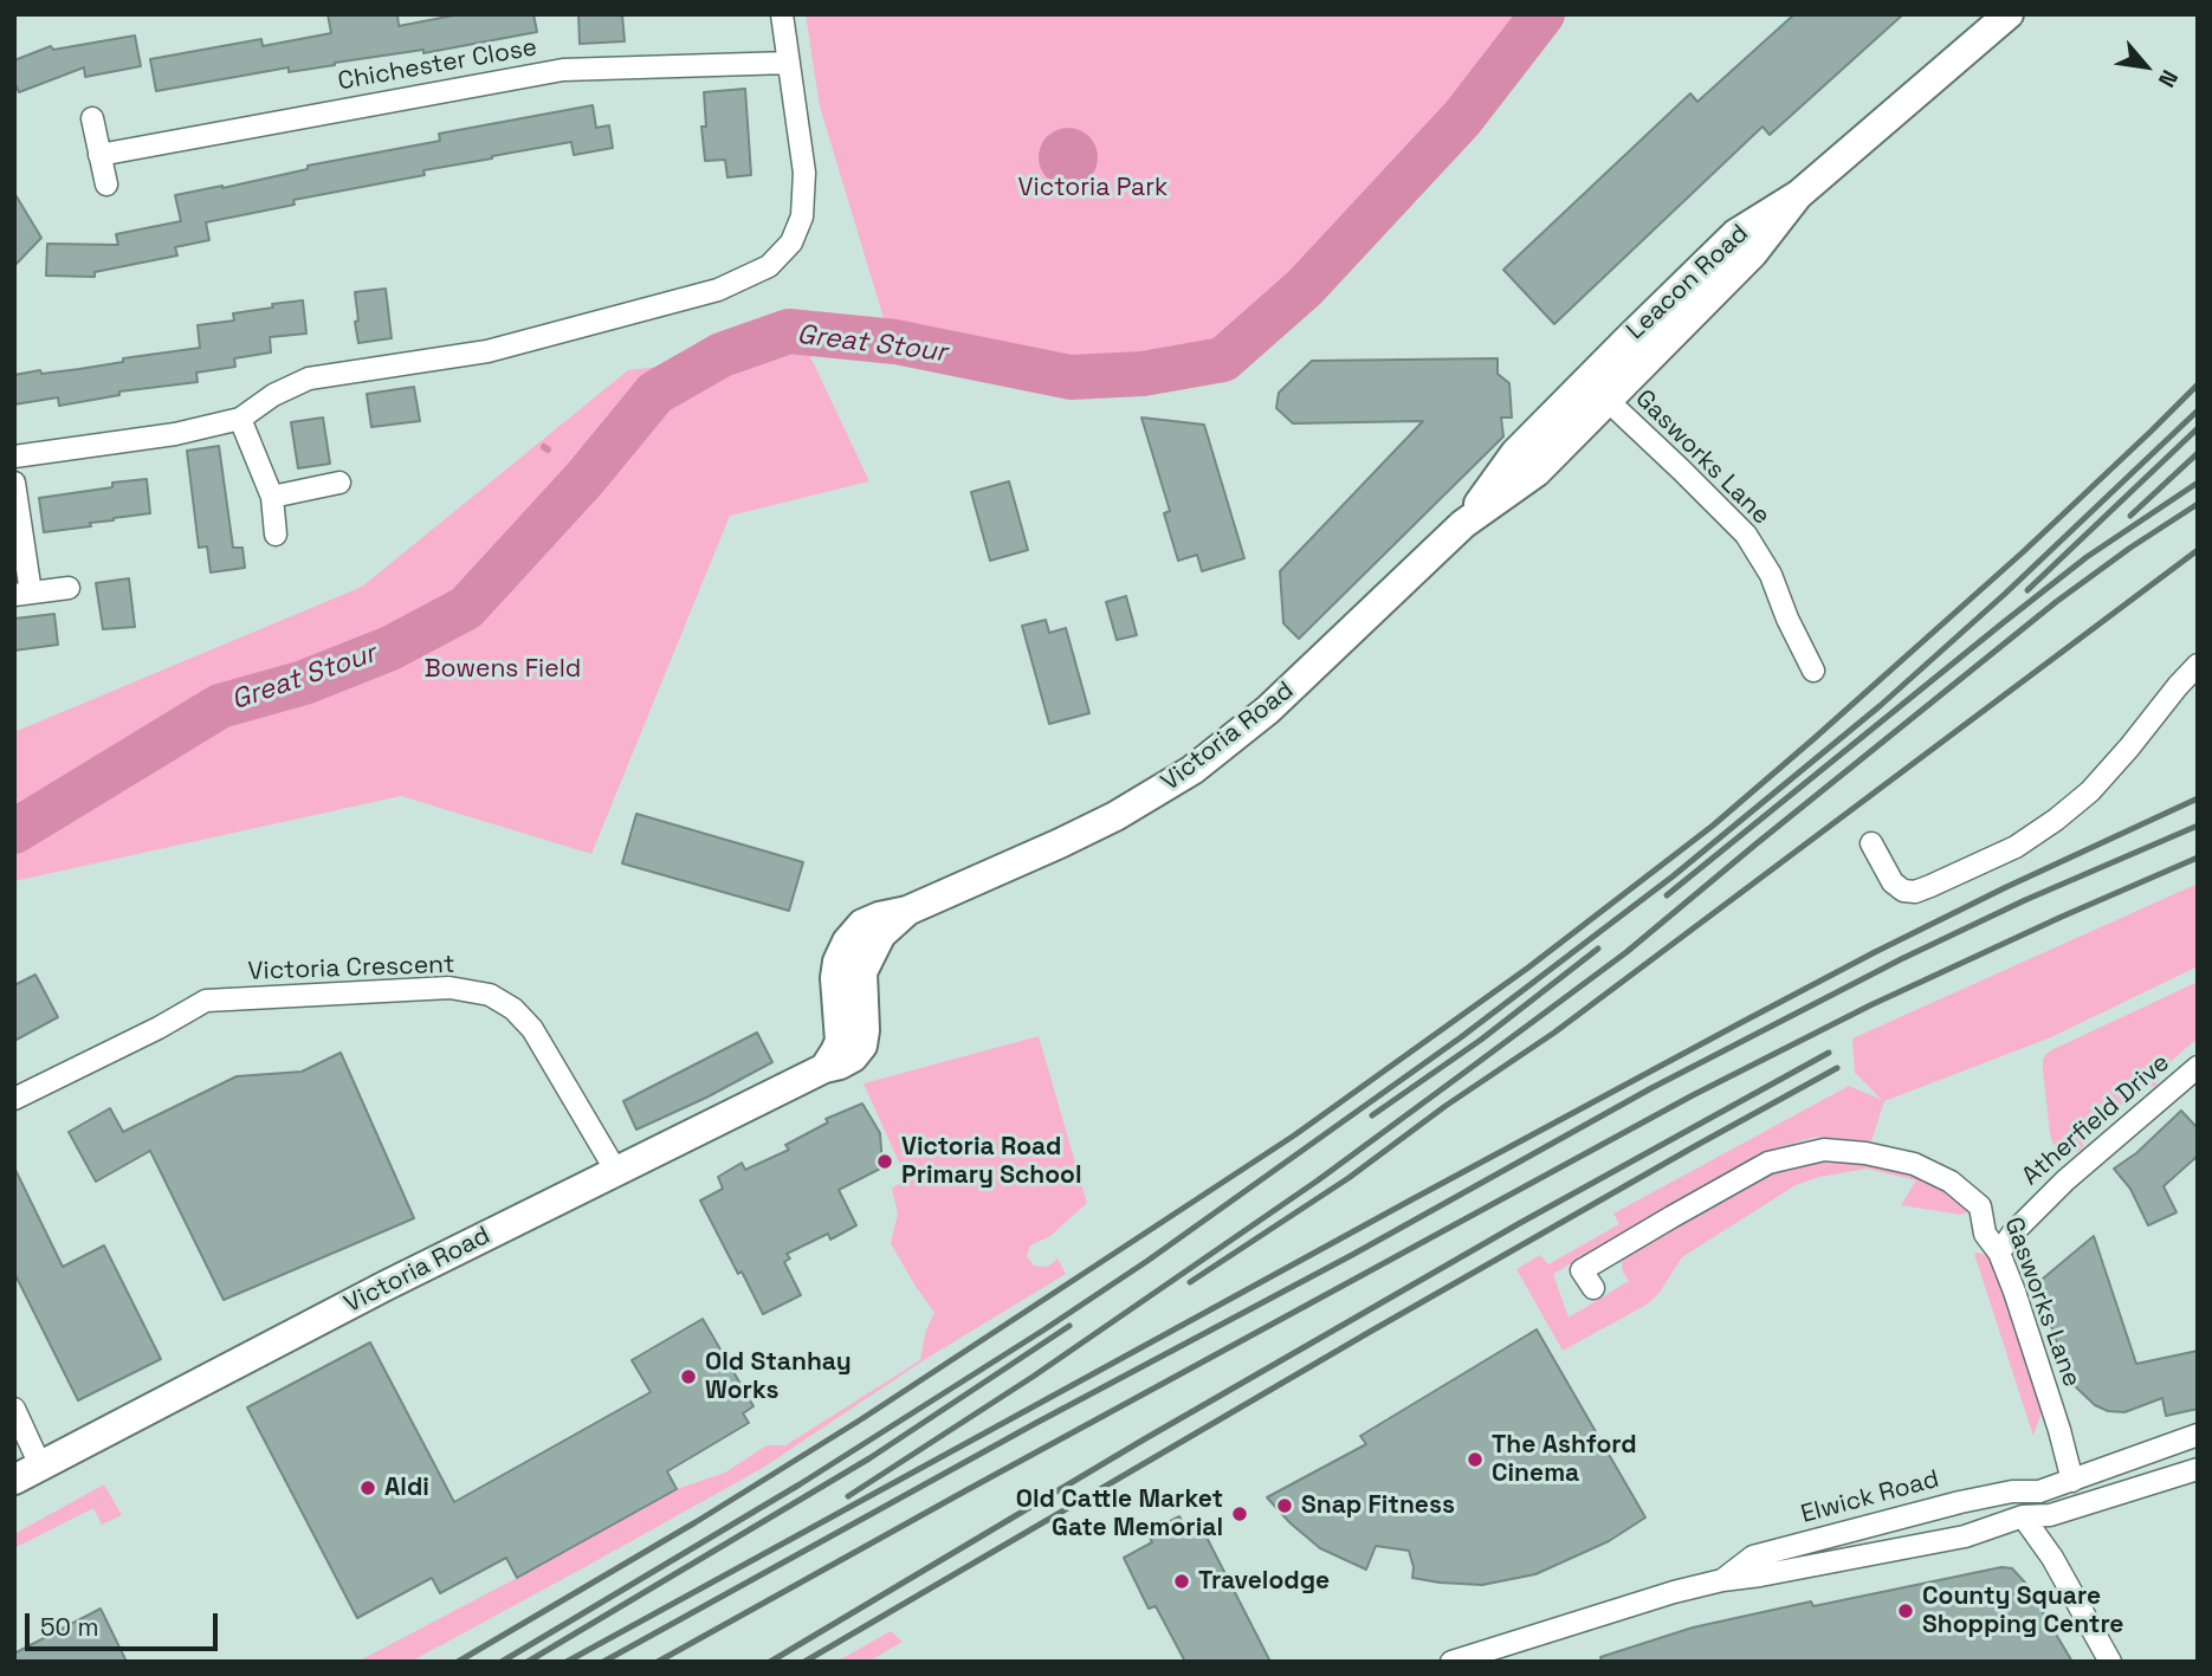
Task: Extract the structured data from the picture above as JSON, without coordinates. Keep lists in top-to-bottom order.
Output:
{
  "streets": {
    "street": [
      "Chichester Close",
      "Leacon Road",
      "Gasworks Lane",
      "Victoria Road",
      "Victoria Crescent",
      "Atherfield Drive",
      "Elwick Road"
    ]
  },
  "crossings": [
    ["Leacon Road", "Gasworks Lane"],
    ["Leacon Road", "Victoria Road"],
    ["Gasworks Lane", "Victoria Road"],
    ["Gasworks Lane", "Atherfield Drive"],
    ["Gasworks Lane", "Elwick Road"],
    ["Victoria Road", "Victoria Crescent"]
  ],
  "water": ["Great Stour"],
  "parks": ["Victoria Park", "Bowens Field"],
  "places": [
    "Victoria Road Primary School",
    "Old Stanhay Works",
    "The Ashford Cinema",
    "Aldi",
    "Snap Fitness",
    "Old Cattle Market Gate Memorial",
    "Travelodge",
    "County Square Shopping Centre"
  ],
  "scale_bar": "50 m",
  "north": "bottom right"
}
